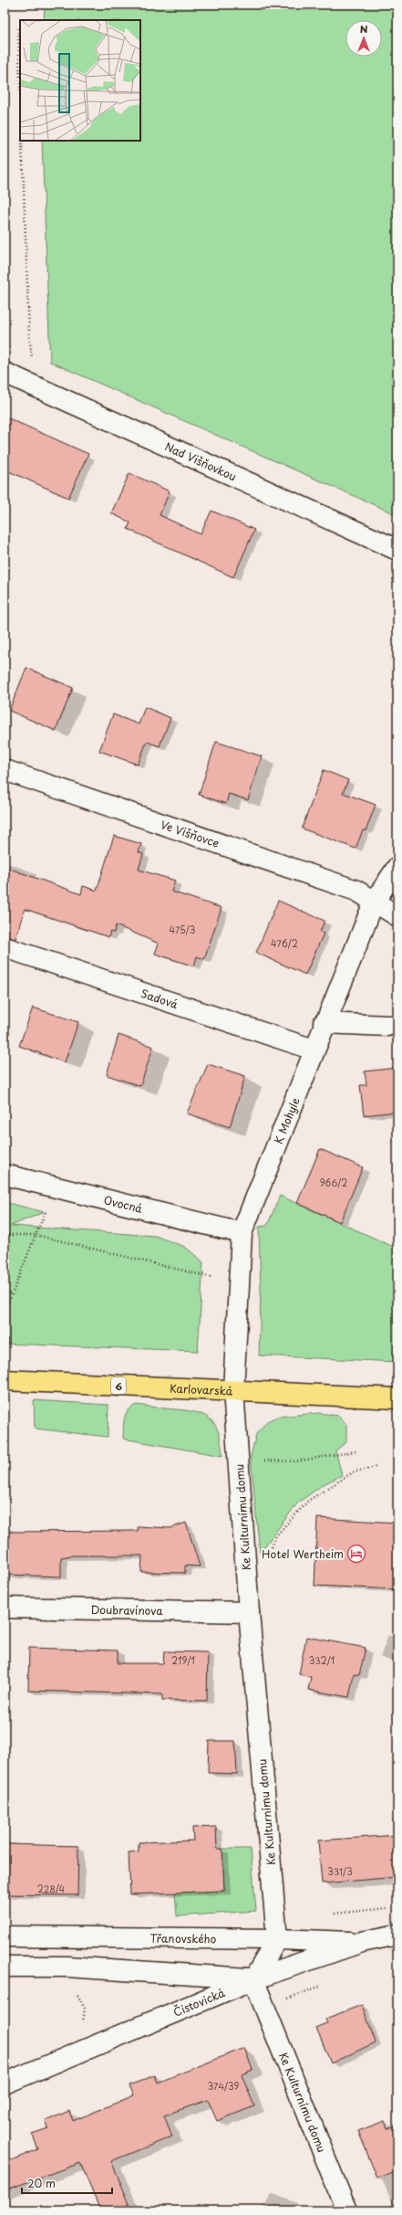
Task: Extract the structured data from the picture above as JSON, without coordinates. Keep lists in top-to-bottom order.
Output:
{
  "streets": {
    "main road": ["6", "Karlovarská"],
    "street": [
      "Nad Višňovkou",
      "Ve Višňovce",
      "Sadová",
      "K Mohyle",
      "Ovocná",
      "Ke Kulturnímu domu",
      "Doubravínova",
      "Třanovského",
      "Čistovická"
    ]
  },
  "crossings": [
    ["Ve Višňovce", "K Mohyle"],
    ["Sadová", "K Mohyle"],
    ["K Mohyle", "Ovocná"],
    ["K Mohyle", "Karlovarská"],
    ["K Mohyle", "Ke Kulturnímu domu"],
    ["Karlovarská", "Ke Kulturnímu domu"],
    ["Ke Kulturnímu domu", "Doubravínova"],
    ["Ke Kulturnímu domu", "Třanovského"],
    ["Ke Kulturnímu domu", "Čistovická"],
    ["Třanovského", "Čistovická"]
  ],
  "places": {
    "hotel": ["Hotel Wertheim"]
  },
  "house_numbers": [
    "475/3",
    "476/2",
    "966/2",
    "219/1",
    "332/1",
    "331/3",
    "228/4",
    "374/39"
  ],
  "scale_bar": "20 m",
  "north": "top"
}
